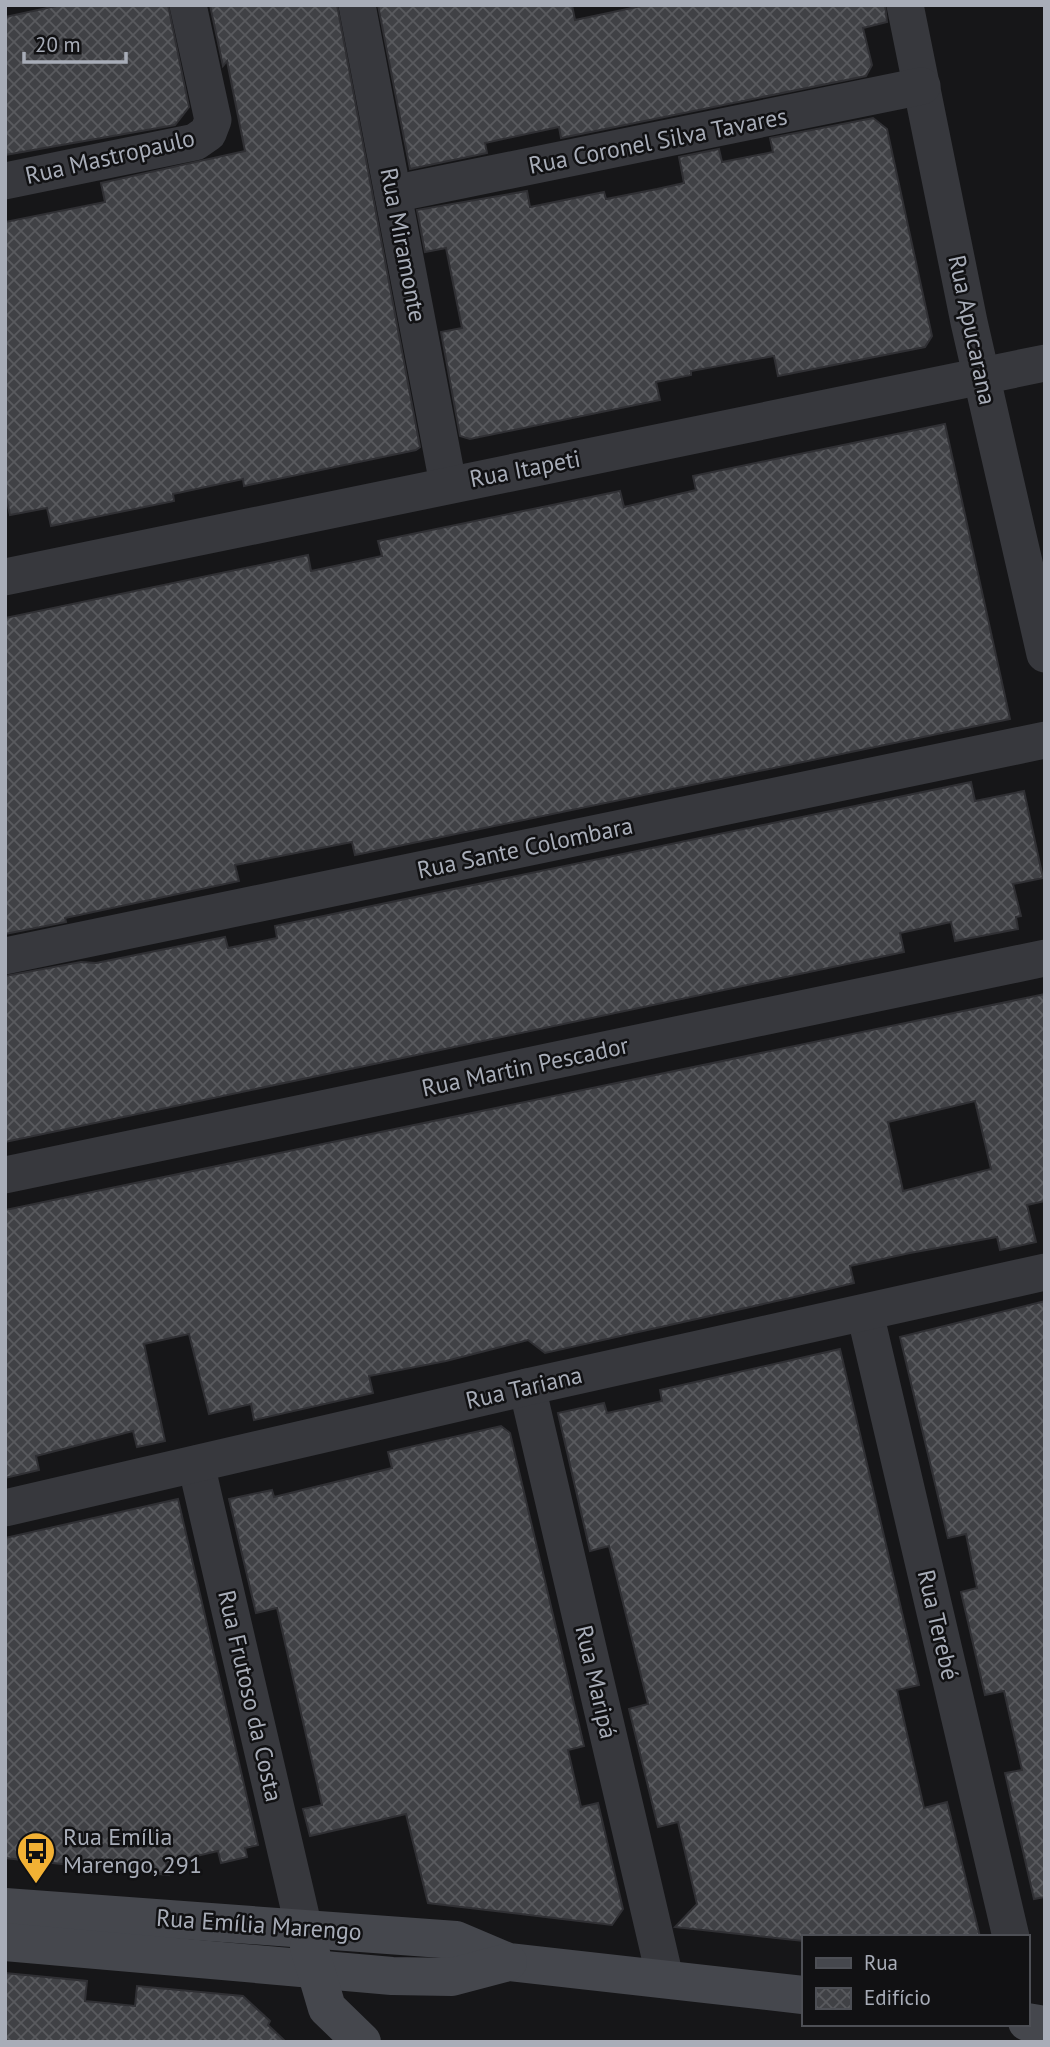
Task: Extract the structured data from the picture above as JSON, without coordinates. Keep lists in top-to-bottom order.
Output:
{
  "streets": {
    "main road": ["Rua Emília Marengo"],
    "street": [
      "Rua Coronel Silva Tavares",
      "Rua Mastropaulo",
      "Rua Miramonte",
      "Rua Apucarana",
      "Rua Itapeti",
      "Rua Sante Colombara",
      "Rua Martin Pescador",
      "Rua Tariana",
      "Rua Terebé",
      "Rua Maripá",
      "Rua Frutoso da Costa"
    ]
  },
  "crossings": [
    ["Rua Coronel Silva Tavares", "Rua Miramonte"],
    ["Rua Coronel Silva Tavares", "Rua Apucarana"],
    ["Rua Miramonte", "Rua Itapeti"],
    ["Rua Apucarana", "Rua Itapeti"],
    ["Rua Tariana", "Rua Terebé"],
    ["Rua Tariana", "Rua Maripá"],
    ["Rua Tariana", "Rua Frutoso da Costa"],
    ["Rua Maripá", "Rua Emília Marengo"],
    ["Rua Frutoso da Costa", "Rua Emília Marengo"]
  ],
  "places": {
    "bus stop": ["Rua Emília Marengo, 291"]
  },
  "legend": ["Rua", "Edifício"],
  "scale_bar": "20 m"
}
